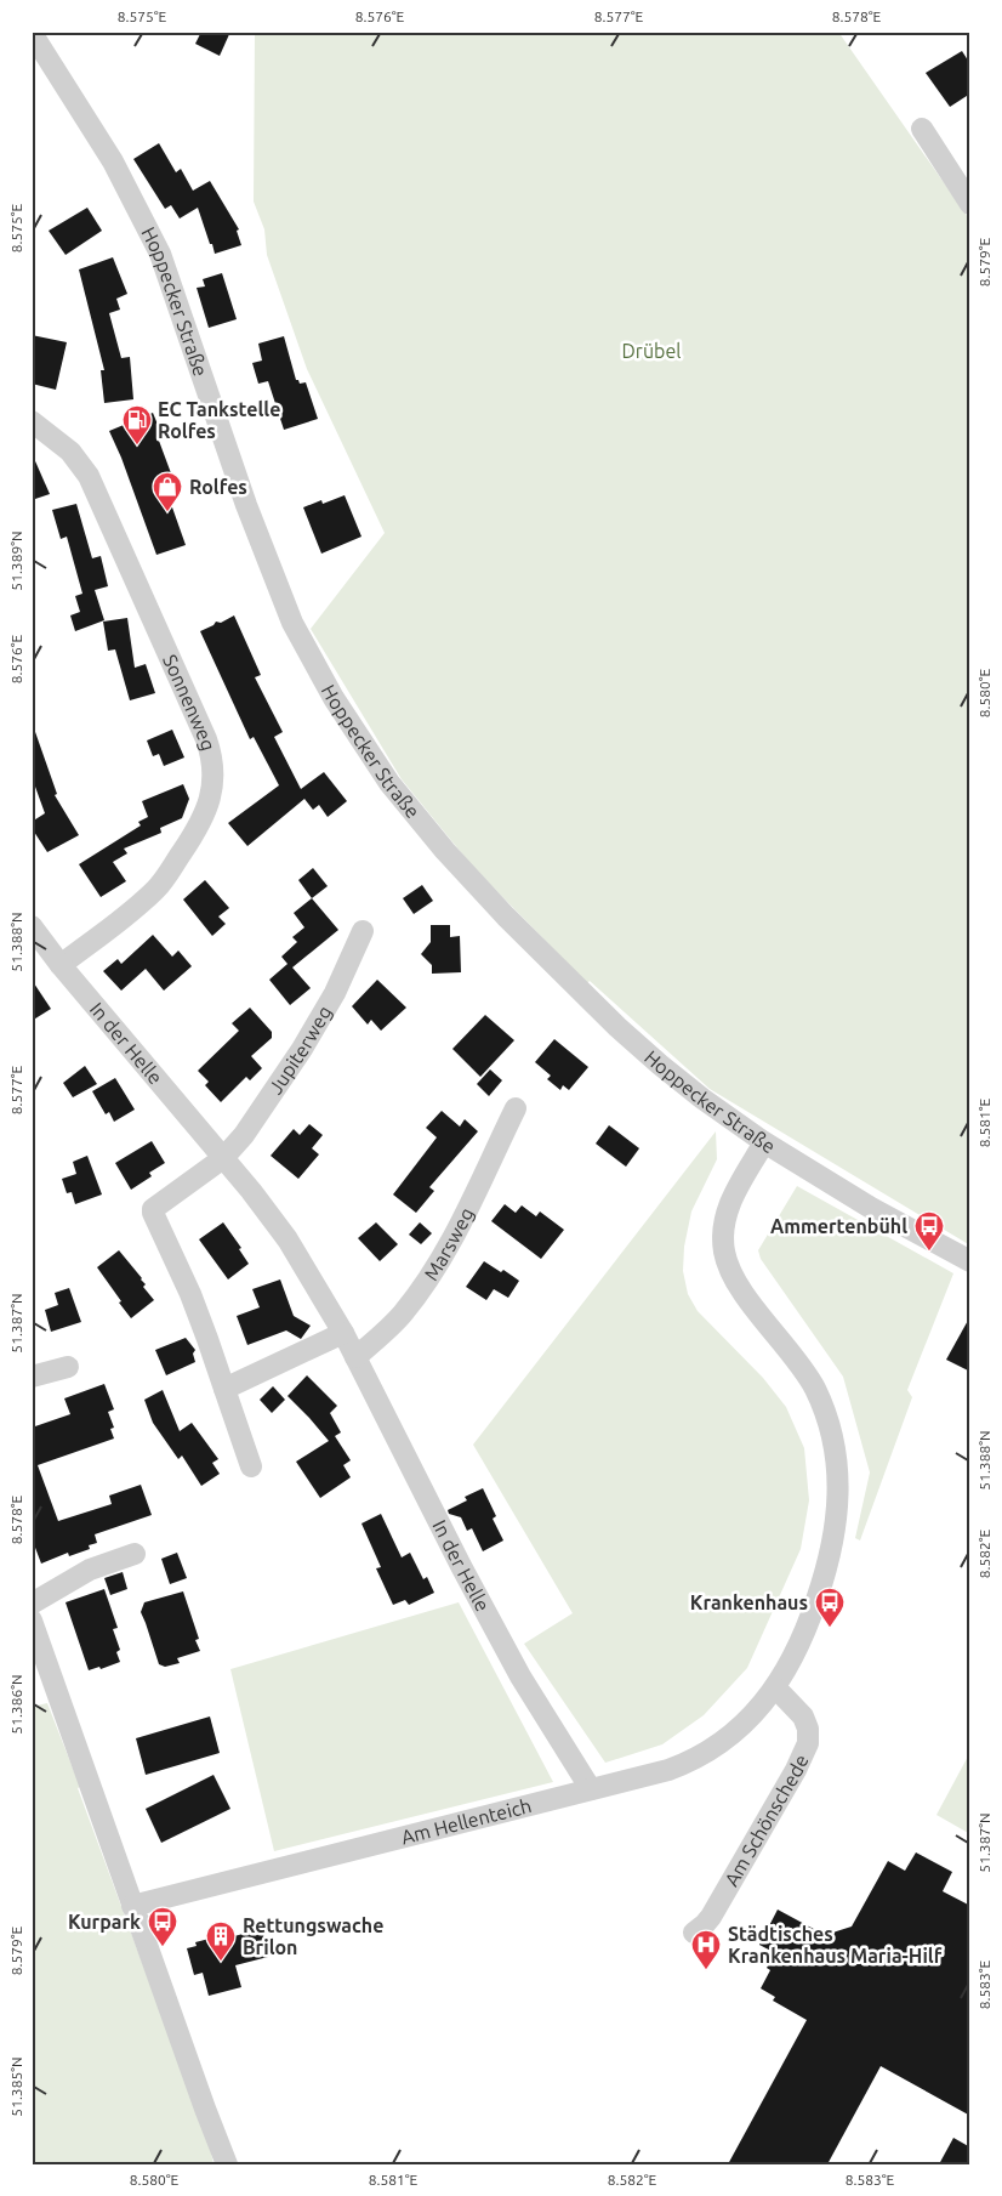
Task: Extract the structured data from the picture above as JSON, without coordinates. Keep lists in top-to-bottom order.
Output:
{
  "streets": {
    "street": [
      "Hoppecker Straße",
      "Sonnenweg",
      "In der Helle",
      "Jupiterweg",
      "Marsweg",
      "Am Schönschede",
      "Am Hellenteich"
    ]
  },
  "crossings": [
    ["Sonnenweg", "In der Helle"],
    ["In der Helle", "Jupiterweg"],
    ["In der Helle", "Marsweg"],
    ["In der Helle", "Am Hellenteich"],
    ["Am Schönschede", "Am Hellenteich"]
  ],
  "parks": ["Drübel"],
  "places": {
    "fuel station": ["EC Tankstelle Rolfes"],
    "shop": ["Rolfes"],
    "bus stop": ["Ammertenbühl", "Krankenhaus", "Kurpark"],
    "building": ["Rettungswache Brilon"],
    "hospital": ["Städtisches Krankenhaus Maria-Hilf"]
  },
  "coordinates": [
    "8.575°E",
    "8.576°E",
    "8.577°E",
    "8.578°E",
    "8.579°E",
    "51.389°N",
    "8.580°E",
    "51.388°N",
    "8.581°E",
    "51.387°N",
    "8.582°E",
    "51.386°N",
    "8.583°E",
    "51.385°N"
  ]
}
